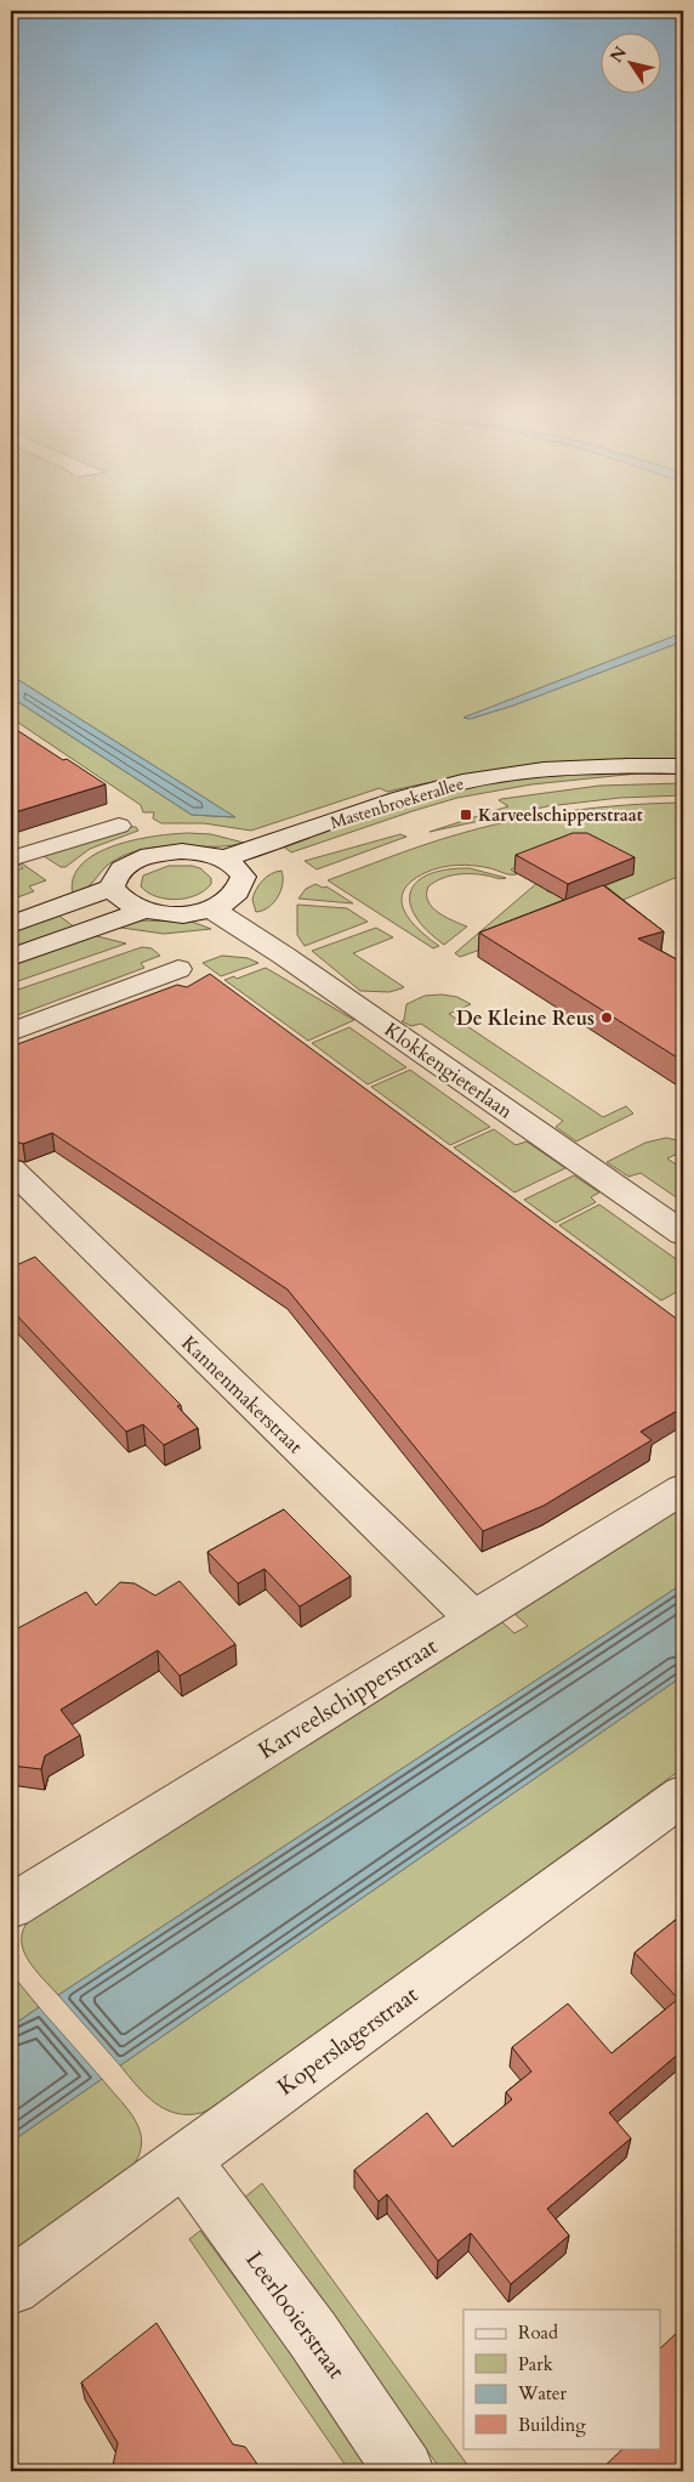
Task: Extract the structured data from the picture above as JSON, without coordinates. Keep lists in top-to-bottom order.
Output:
{
  "streets": {
    "street": [
      "Mastenbroekerallee",
      "Klokkengieterlaan",
      "Kannenmakerstraat",
      "Karveelschipperstraat",
      "Koperslagerstraat",
      "Leerlooierstraat"
    ]
  },
  "crossings": [
    ["Kannenmakerstraat", "Karveelschipperstraat"],
    ["Koperslagerstraat", "Leerlooierstraat"]
  ],
  "places": {
    "transit": ["Karveelschipperstraat"],
    "other": ["De Kleine Reus"]
  },
  "legend": [
    "Road",
    "Park",
    "Water",
    "Building"
  ],
  "north": "top left"
}
